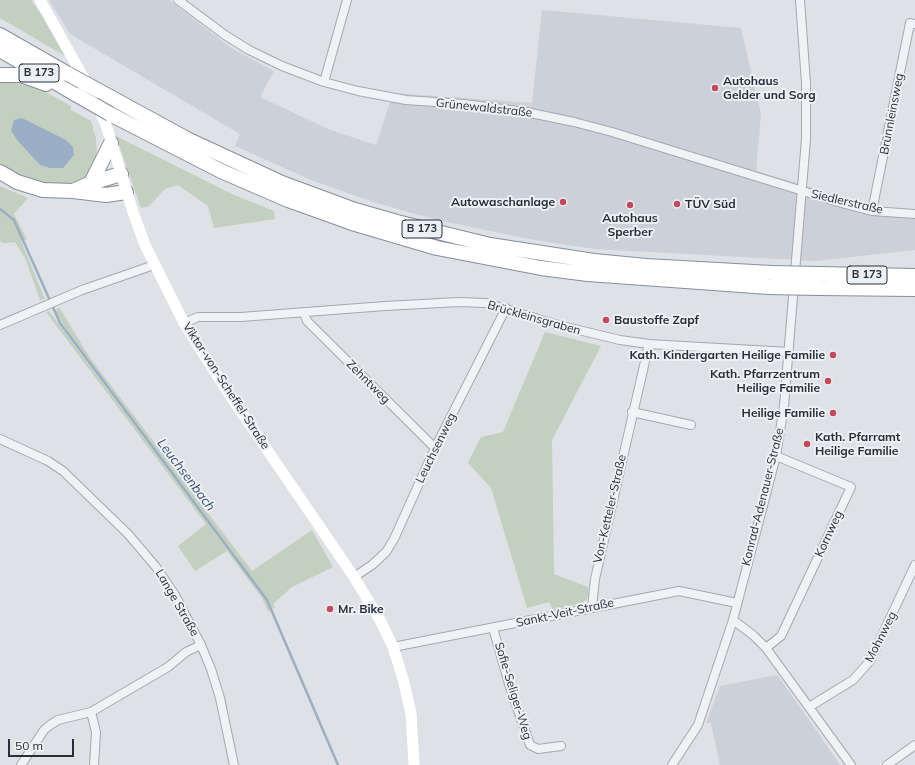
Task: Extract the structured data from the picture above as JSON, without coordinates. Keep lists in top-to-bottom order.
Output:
{
  "streets": {
    "highway": ["B 173"],
    "street": [
      "Grünewaldstraße",
      "Brünnleinsweg",
      "Siedlerstraße",
      "Brückleinsgraben",
      "Zehntweg",
      "Viktor-von-Scheffel-Straße",
      "Leuchsenweg",
      "Konrad-Adenauer-Straße",
      "Von-Ketteler-Straße",
      "Kornweg",
      "Lange Straße",
      "Sankt-Veit-Straße",
      "Mohnweg",
      "Sofie-Seliger-Weg"
    ]
  },
  "crossings": [
    ["Grünewaldstraße", "Siedlerstraße"],
    ["Grünewaldstraße", "Konrad-Adenauer-Straße"],
    ["Brünnleinsweg", "Siedlerstraße"],
    ["Siedlerstraße", "Konrad-Adenauer-Straße"],
    ["Brückleinsgraben", "Zehntweg"],
    ["Brückleinsgraben", "Viktor-von-Scheffel-Straße"],
    ["Brückleinsgraben", "Leuchsenweg"],
    ["Brückleinsgraben", "Konrad-Adenauer-Straße"],
    ["Brückleinsgraben", "Von-Ketteler-Straße"],
    ["Zehntweg", "Leuchsenweg"],
    ["Viktor-von-Scheffel-Straße", "Leuchsenweg"],
    ["Viktor-von-Scheffel-Straße", "Sankt-Veit-Straße"],
    ["Konrad-Adenauer-Straße", "Kornweg"],
    ["Konrad-Adenauer-Straße", "Sankt-Veit-Straße"],
    ["Von-Ketteler-Straße", "Sankt-Veit-Straße"],
    ["Sankt-Veit-Straße", "Sofie-Seliger-Weg"]
  ],
  "water": ["Leuchsenbach"],
  "places": [
    "Autohaus Gelder und Sorg",
    "Autowaschanlage",
    "TÜV Süd",
    "Autohaus Sperber",
    "Baustoffe Zapf",
    "Kath. Kindergarten Heilige Familie",
    "Kath. Pfarrzentrum Heilige Familie",
    "Heilige Familie",
    "Kath. Pfarramt Heilige Familie",
    "Mr. Bike"
  ],
  "scale_bar": "50 m"
}
